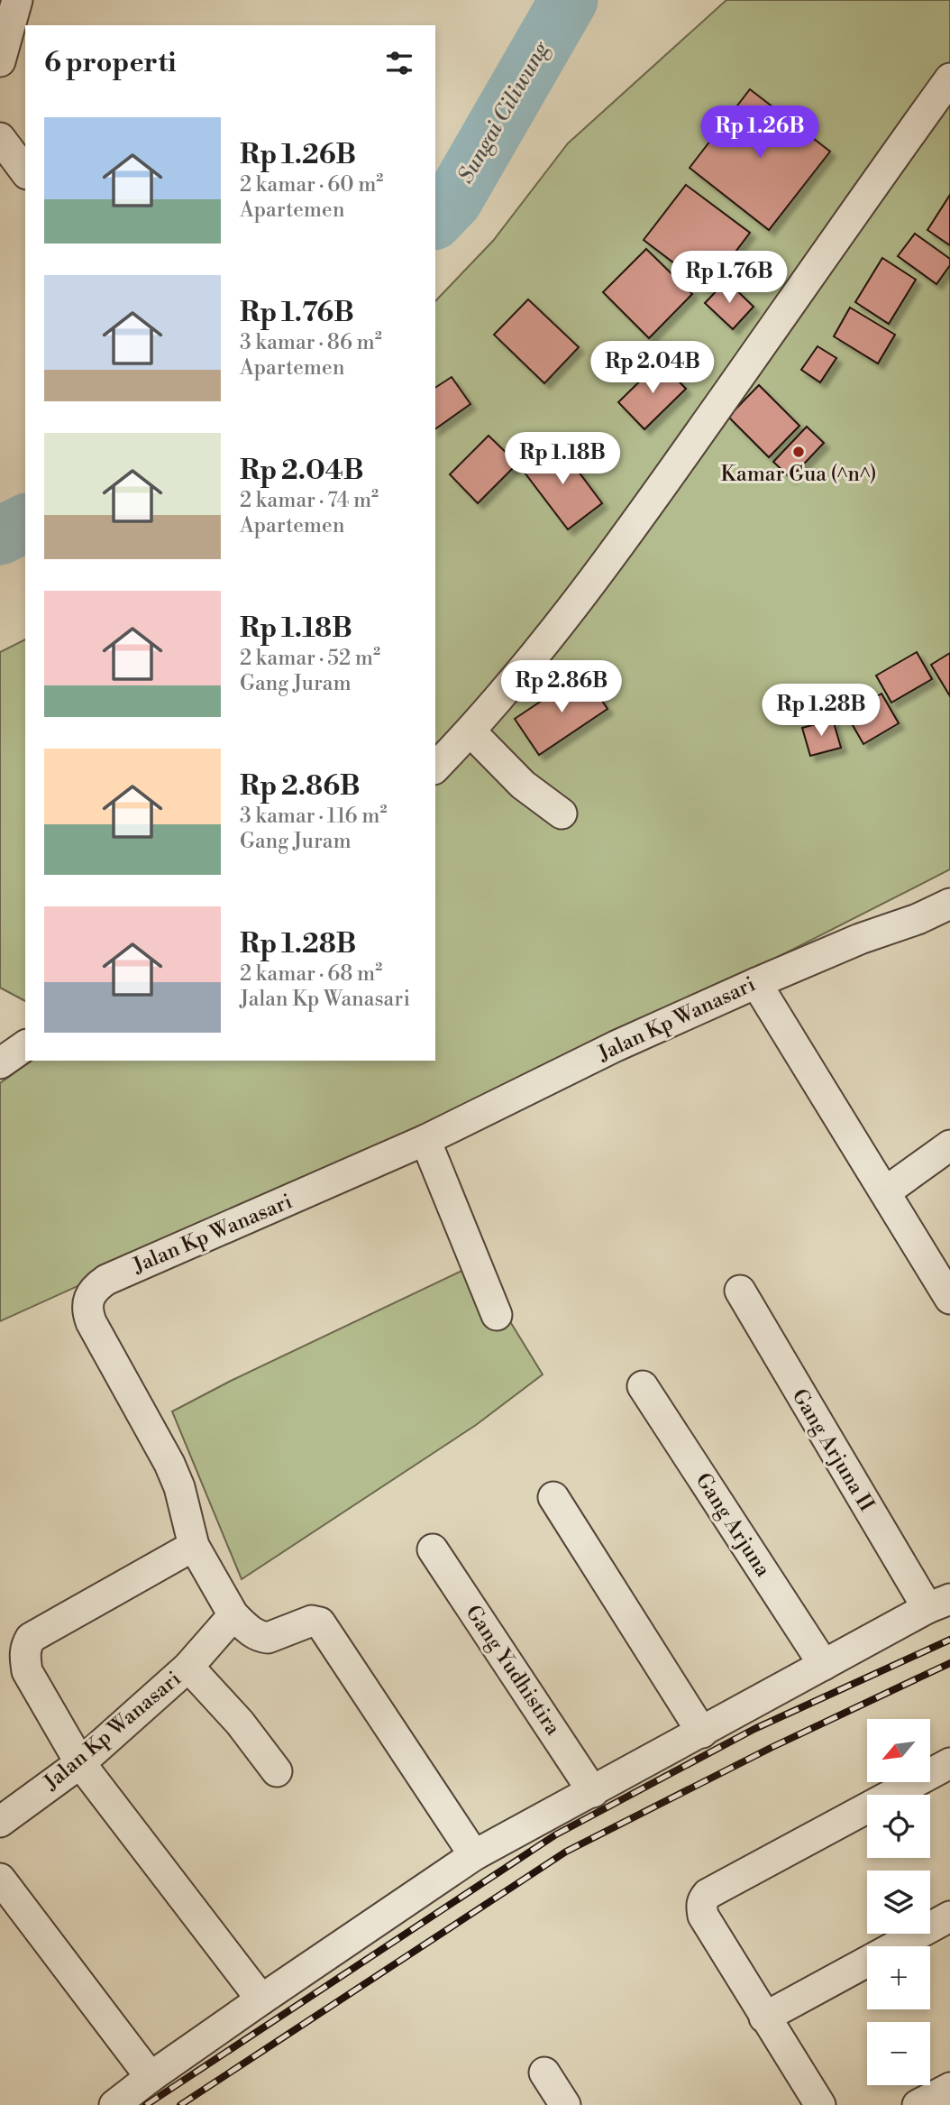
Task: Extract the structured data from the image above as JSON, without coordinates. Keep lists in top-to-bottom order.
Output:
{
  "streets": {
    "street": [
      "Jalan Kp Wanasari",
      "Gang Arjuna II",
      "Gang Arjuna",
      "Gang Yudhistira"
    ]
  },
  "water": ["Sungai Ciliwung"],
  "places": ["Kamar Gua (^n^)"],
  "north": "bottom left",
  "page": {
    "heading": "6 properti",
    "list": [
      {
        "name": "Rp 1.26B",
        "note": "2 kamar · 60 m² · Apartemen"
      },
      {
        "name": "Rp 1.76B",
        "note": "3 kamar · 86 m² · Apartemen"
      },
      {
        "name": "Rp 2.04B",
        "note": "2 kamar · 74 m² · Apartemen"
      },
      {
        "name": "Rp 1.18B",
        "note": "2 kamar · 52 m² · Gang Juram"
      },
      {
        "name": "Rp 2.86B",
        "note": "3 kamar · 116 m² · Gang Juram"
      },
      {
        "name": "Rp 1.28B",
        "note": "2 kamar · 68 m² · Jalan Kp Wanasari"
      }
    ],
    "price": [
      "Rp 1.26B",
      "Rp 1.76B",
      "Rp 2.04B",
      "Rp 1.18B",
      "Rp 2.86B",
      "Rp 1.28B"
    ],
    "map_buttons": ["+", "−"]
  }
}
